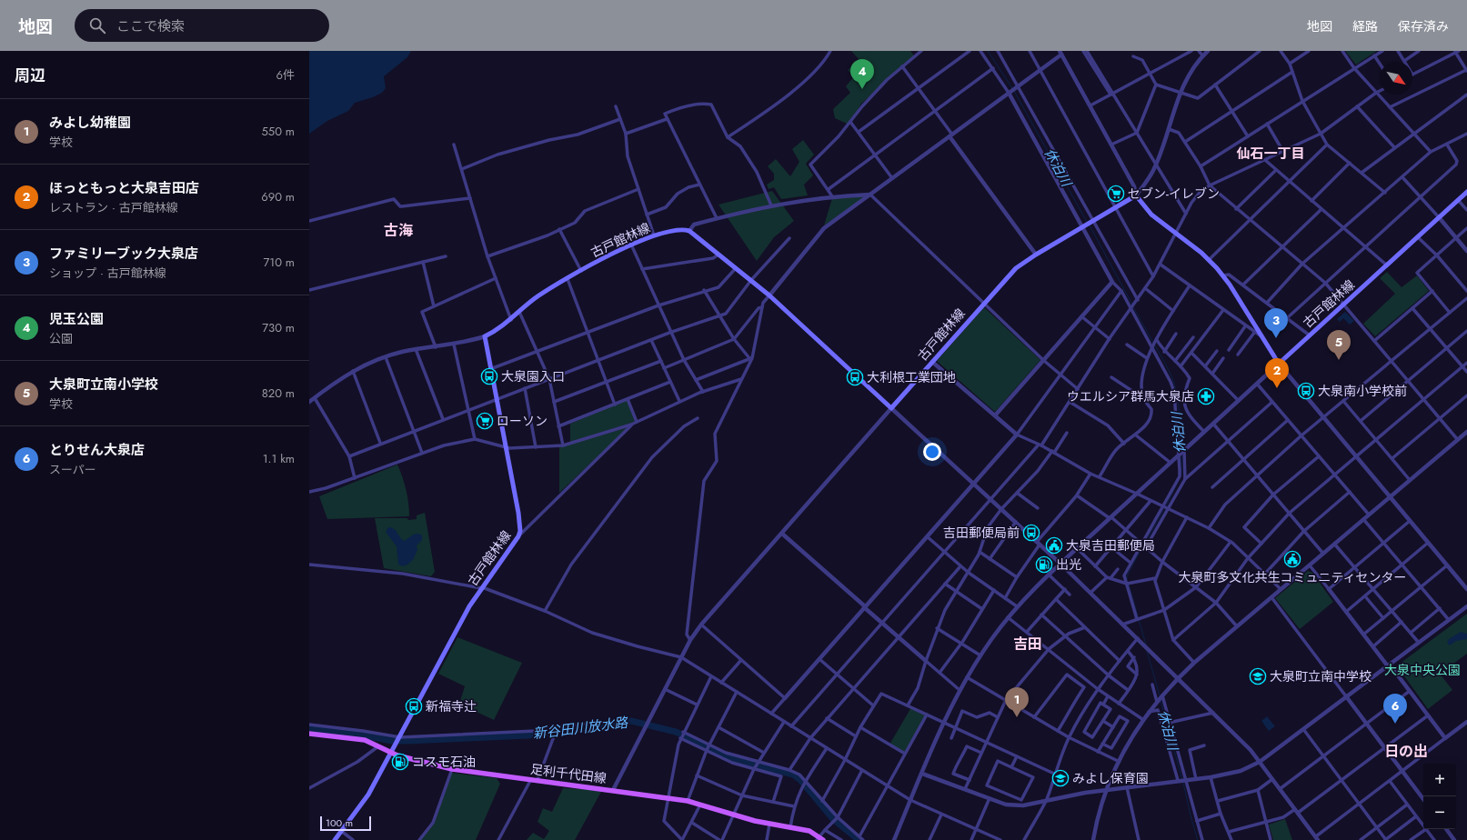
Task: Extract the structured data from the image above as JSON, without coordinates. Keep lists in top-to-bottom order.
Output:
{
  "streets": {
    "main road": ["古戸館林線", "足利千代田線"]
  },
  "crossings": [
    ["古戸館林線", "足利千代田線"]
  ],
  "districts": [
    "仙石一丁目",
    "古海",
    "吉田",
    "日の出"
  ],
  "water": ["休泊川", "新谷田川放水路"],
  "parks": ["大泉中央公園"],
  "places": {
    "supermarket": ["セブン-イレブン", "ローソン"],
    "bus stop": [
      "大泉園入口",
      "大利根工業団地",
      "大泉南小学校前",
      "吉田郵便局前",
      "新福寺辻"
    ],
    "pharmacy": ["ウエルシア群馬大泉店"],
    "public building": ["大泉吉田郵便局", "大泉町多文化共生コミュニティセンター"],
    "fuel station": ["出光", "コスモ石油"],
    "school or university": ["大泉町立南中学校", "みよし保育園"]
  },
  "scale_bar": "100 m",
  "north": "bottom right",
  "page": {
    "header": "地図",
    "search": "ここで検索",
    "nav": ["地図", "経路", "保存済み"],
    "heading": ["周辺", "6件"],
    "pins": [
      "4",
      "3",
      "5",
      "2",
      "1",
      "6"
    ],
    "list": [
      {
        "mark": "1",
        "name": "みよし幼稚園",
        "note": "学校",
        "value": "550 m"
      },
      {
        "mark": "2",
        "name": "ほっともっと大泉吉田店",
        "note": "レストラン · 古戸館林線",
        "value": "690 m"
      },
      {
        "mark": "3",
        "name": "ファミリーブック大泉店",
        "note": "ショップ · 古戸館林線",
        "value": "710 m"
      },
      {
        "mark": "4",
        "name": "児玉公園",
        "note": "公園",
        "value": "730 m"
      },
      {
        "mark": "5",
        "name": "大泉町立南小学校",
        "note": "学校",
        "value": "820 m"
      },
      {
        "mark": "6",
        "name": "とりせん大泉店",
        "note": "スーパー",
        "value": "1.1 km"
      }
    ],
    "map_buttons": ["+", "−"],
    "scale": "100 m"
  }
}
